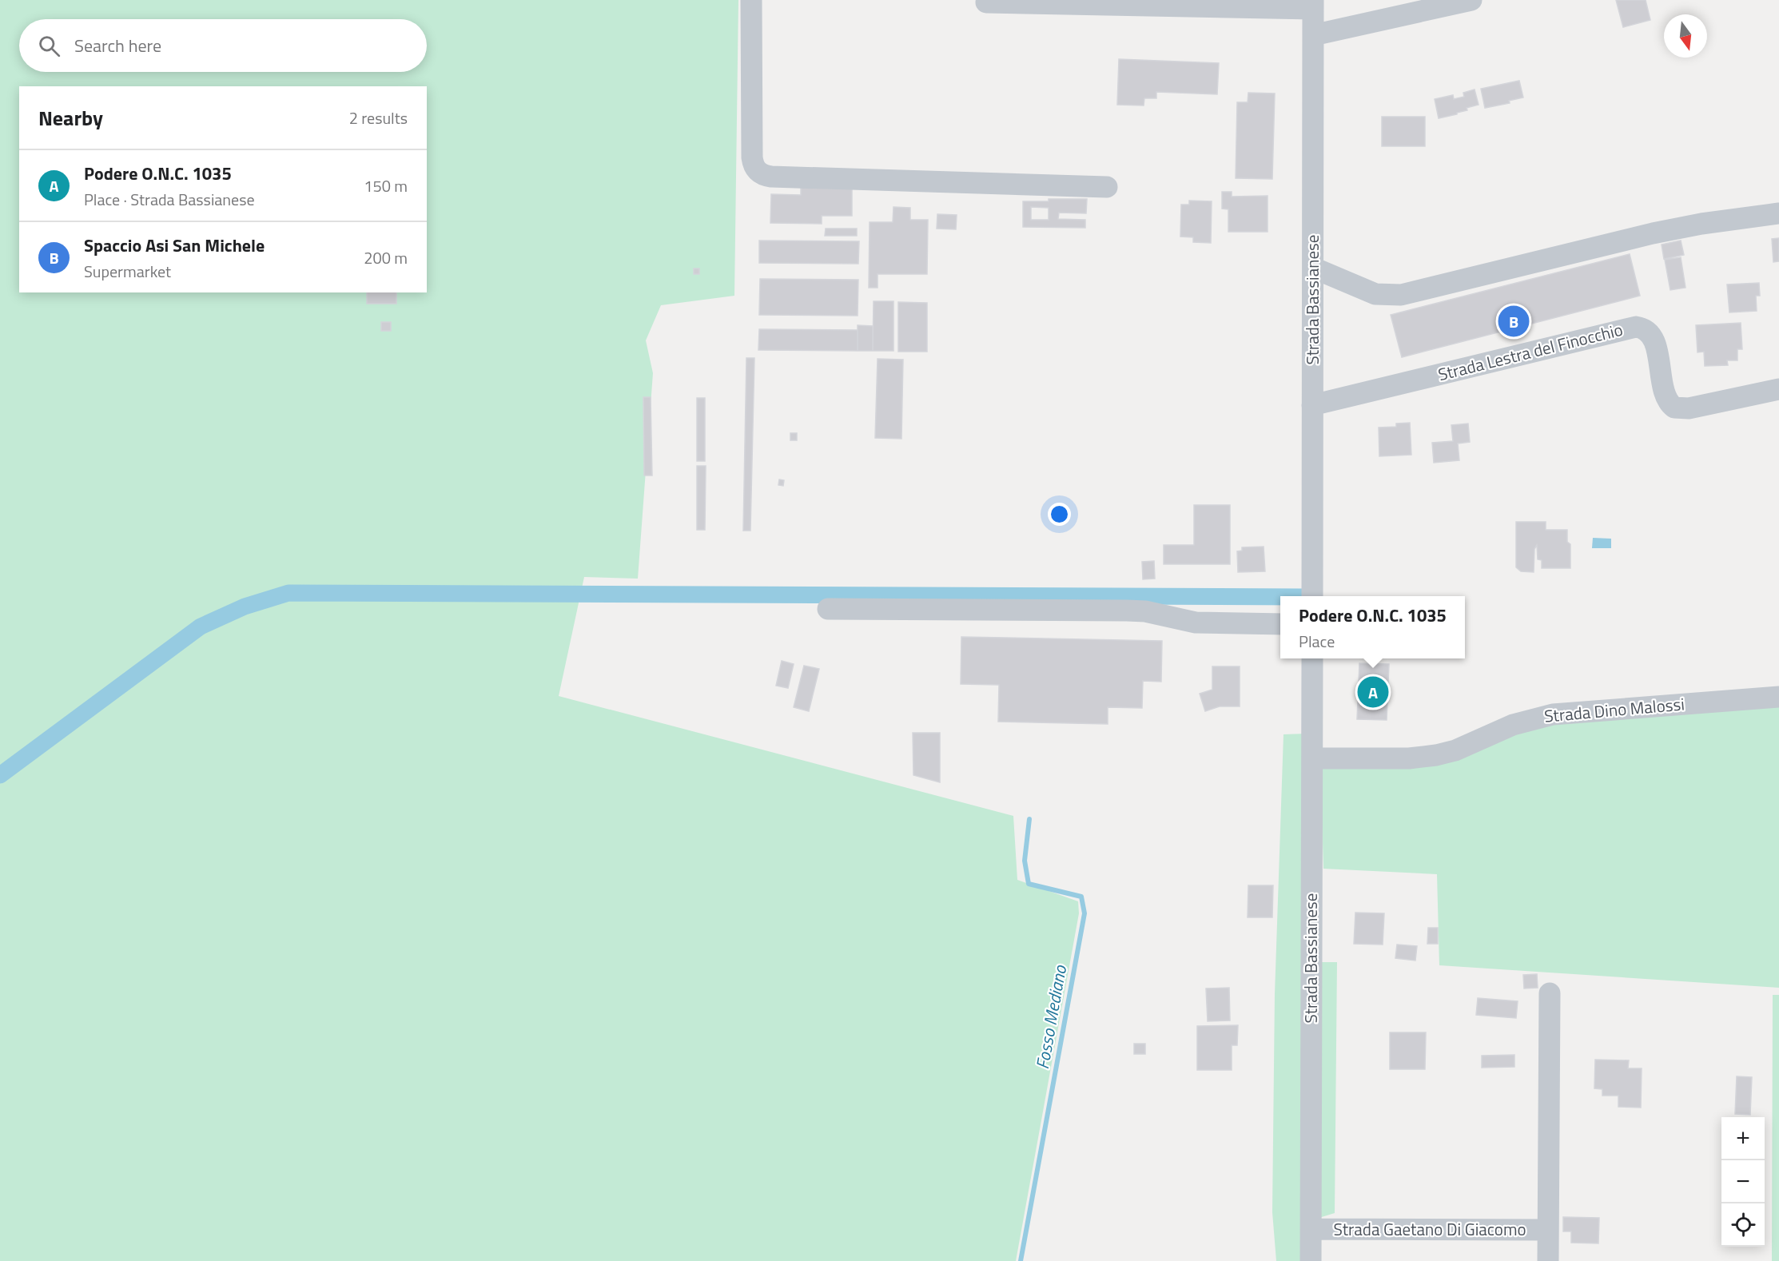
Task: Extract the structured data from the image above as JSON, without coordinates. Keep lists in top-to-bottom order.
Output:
{
  "streets": {
    "street": [
      "Strada Bassianese",
      "Strada Lestra del Finocchio",
      "Strada Dino Malossi",
      "Strada Gaetano Di Giacomo"
    ]
  },
  "crossings": [
    ["Strada Bassianese", "Strada Lestra del Finocchio"],
    ["Strada Bassianese", "Strada Dino Malossi"],
    ["Strada Bassianese", "Strada Gaetano Di Giacomo"]
  ],
  "water": ["Fosso Mediano"],
  "north": "bottom",
  "page": {
    "search": "Search here",
    "heading": ["Nearby", "2 results"],
    "list": [
      {
        "mark": "A",
        "name": "Podere O.N.C. 1035",
        "note": "Place · Strada Bassianese",
        "value": "150 m"
      },
      {
        "mark": "B",
        "name": "Spaccio Asi San Michele",
        "note": "Supermarket",
        "value": "200 m"
      }
    ],
    "pins": ["B", "A"],
    "popup": ["Podere O.N.C. 1035", "Place"],
    "map_buttons": ["+", "−"]
  }
}
